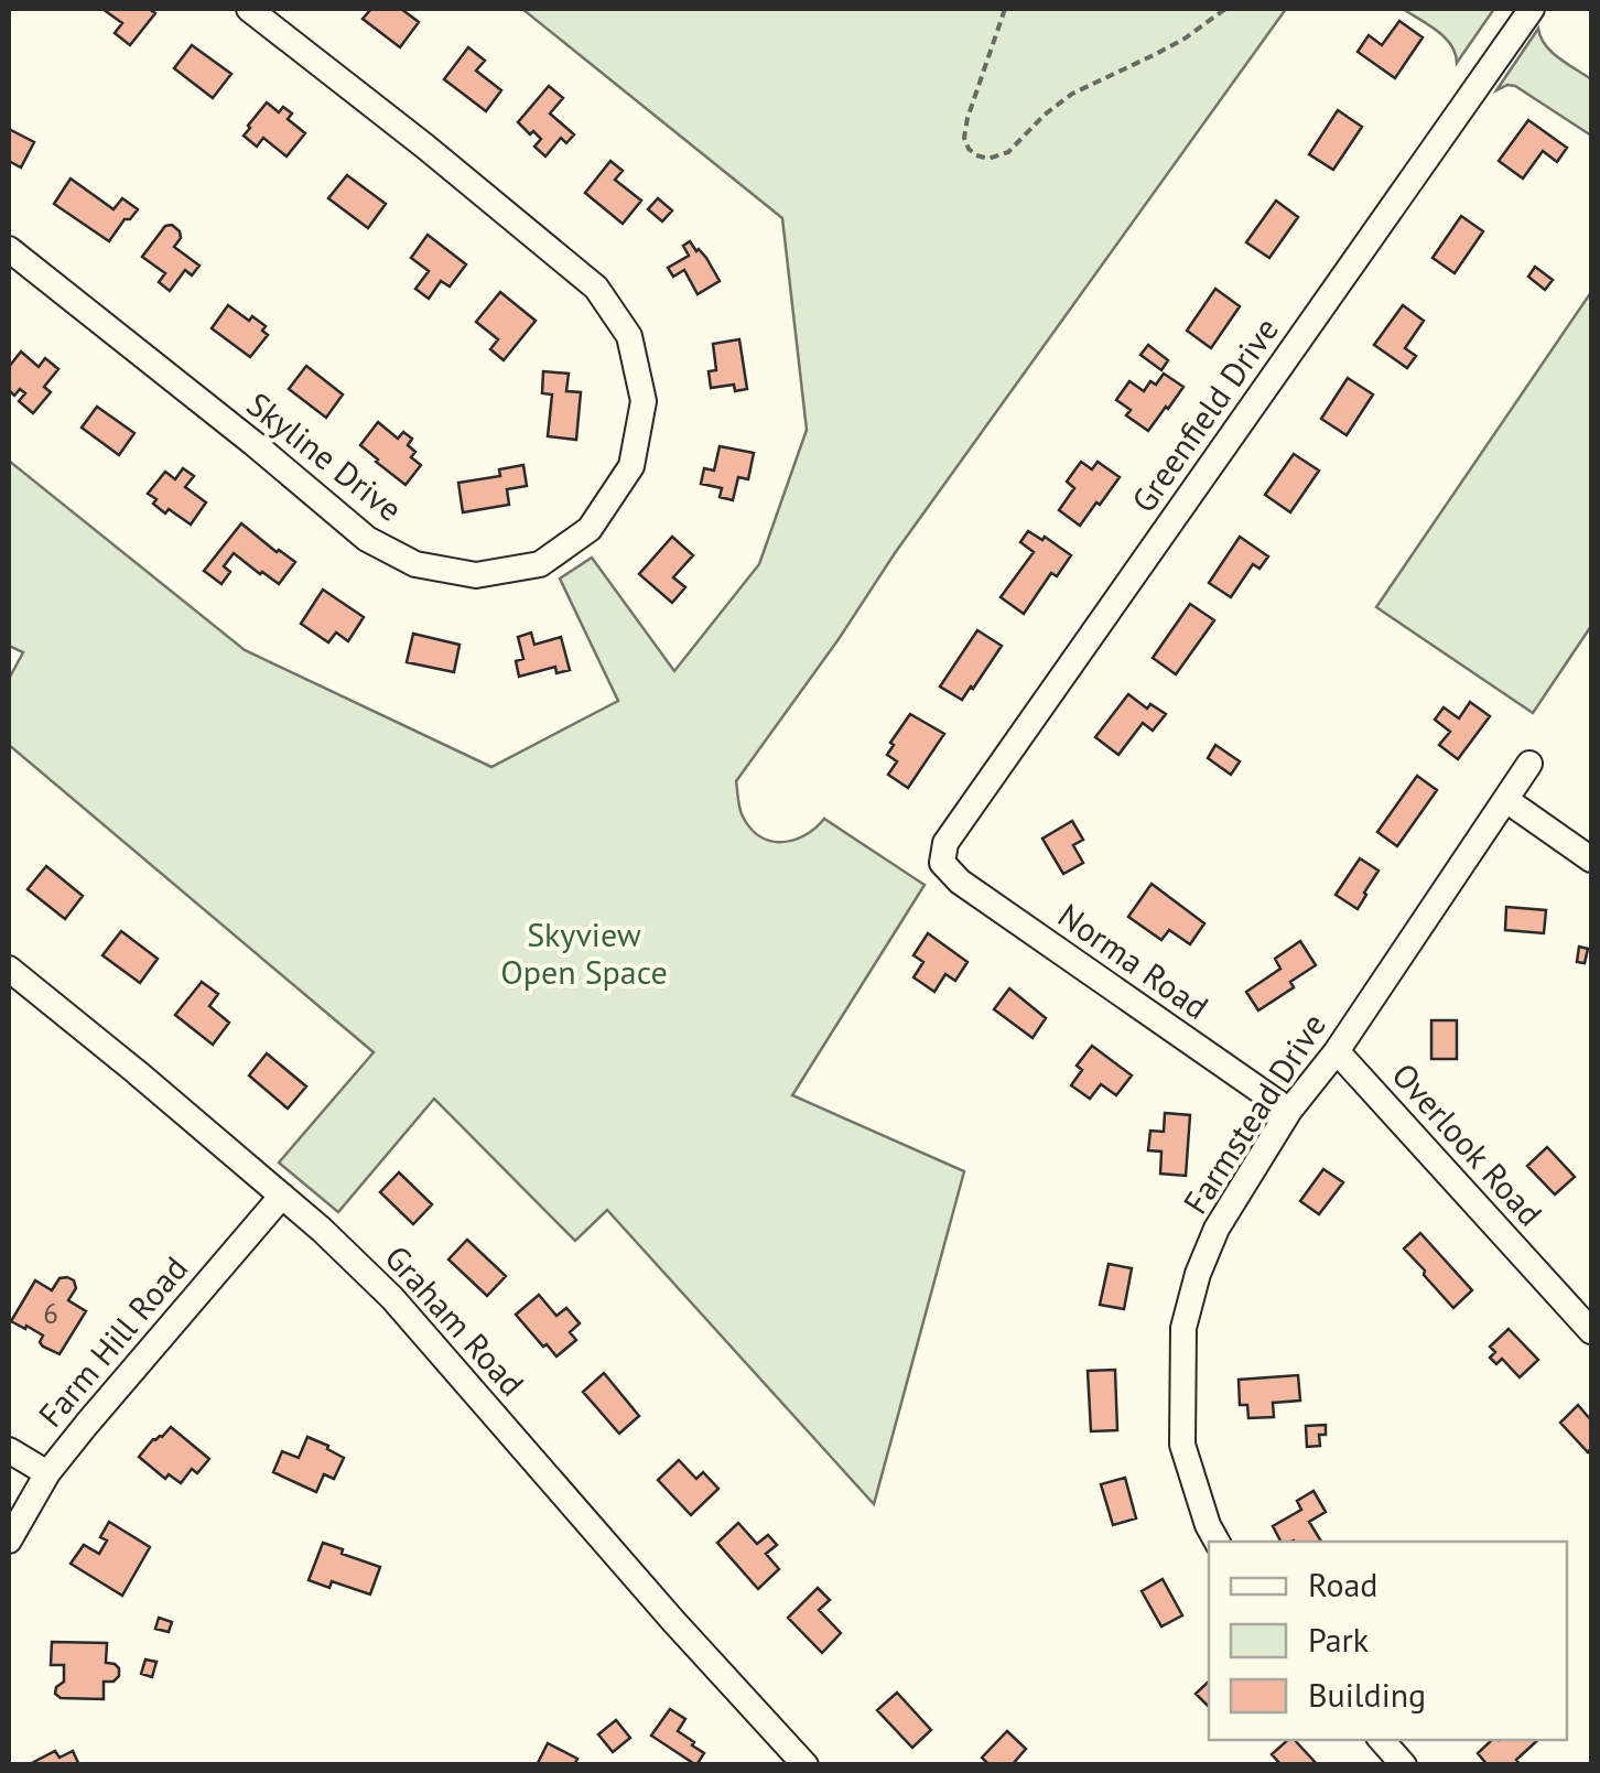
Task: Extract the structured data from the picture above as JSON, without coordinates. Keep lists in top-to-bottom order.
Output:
{
  "streets": {
    "street": [
      "Greenfield Drive",
      "Skyline Drive",
      "Norma Road",
      "Farmstead Drive",
      "Overlook Road",
      "Graham Road",
      "Farm Hill Road"
    ]
  },
  "crossings": [
    ["Greenfield Drive", "Norma Road"],
    ["Norma Road", "Farmstead Drive"],
    ["Farmstead Drive", "Overlook Road"],
    ["Graham Road", "Farm Hill Road"]
  ],
  "parks": ["Skyview Open Space"],
  "house_numbers": ["6"],
  "legend": ["Road", "Park", "Building"]
}
